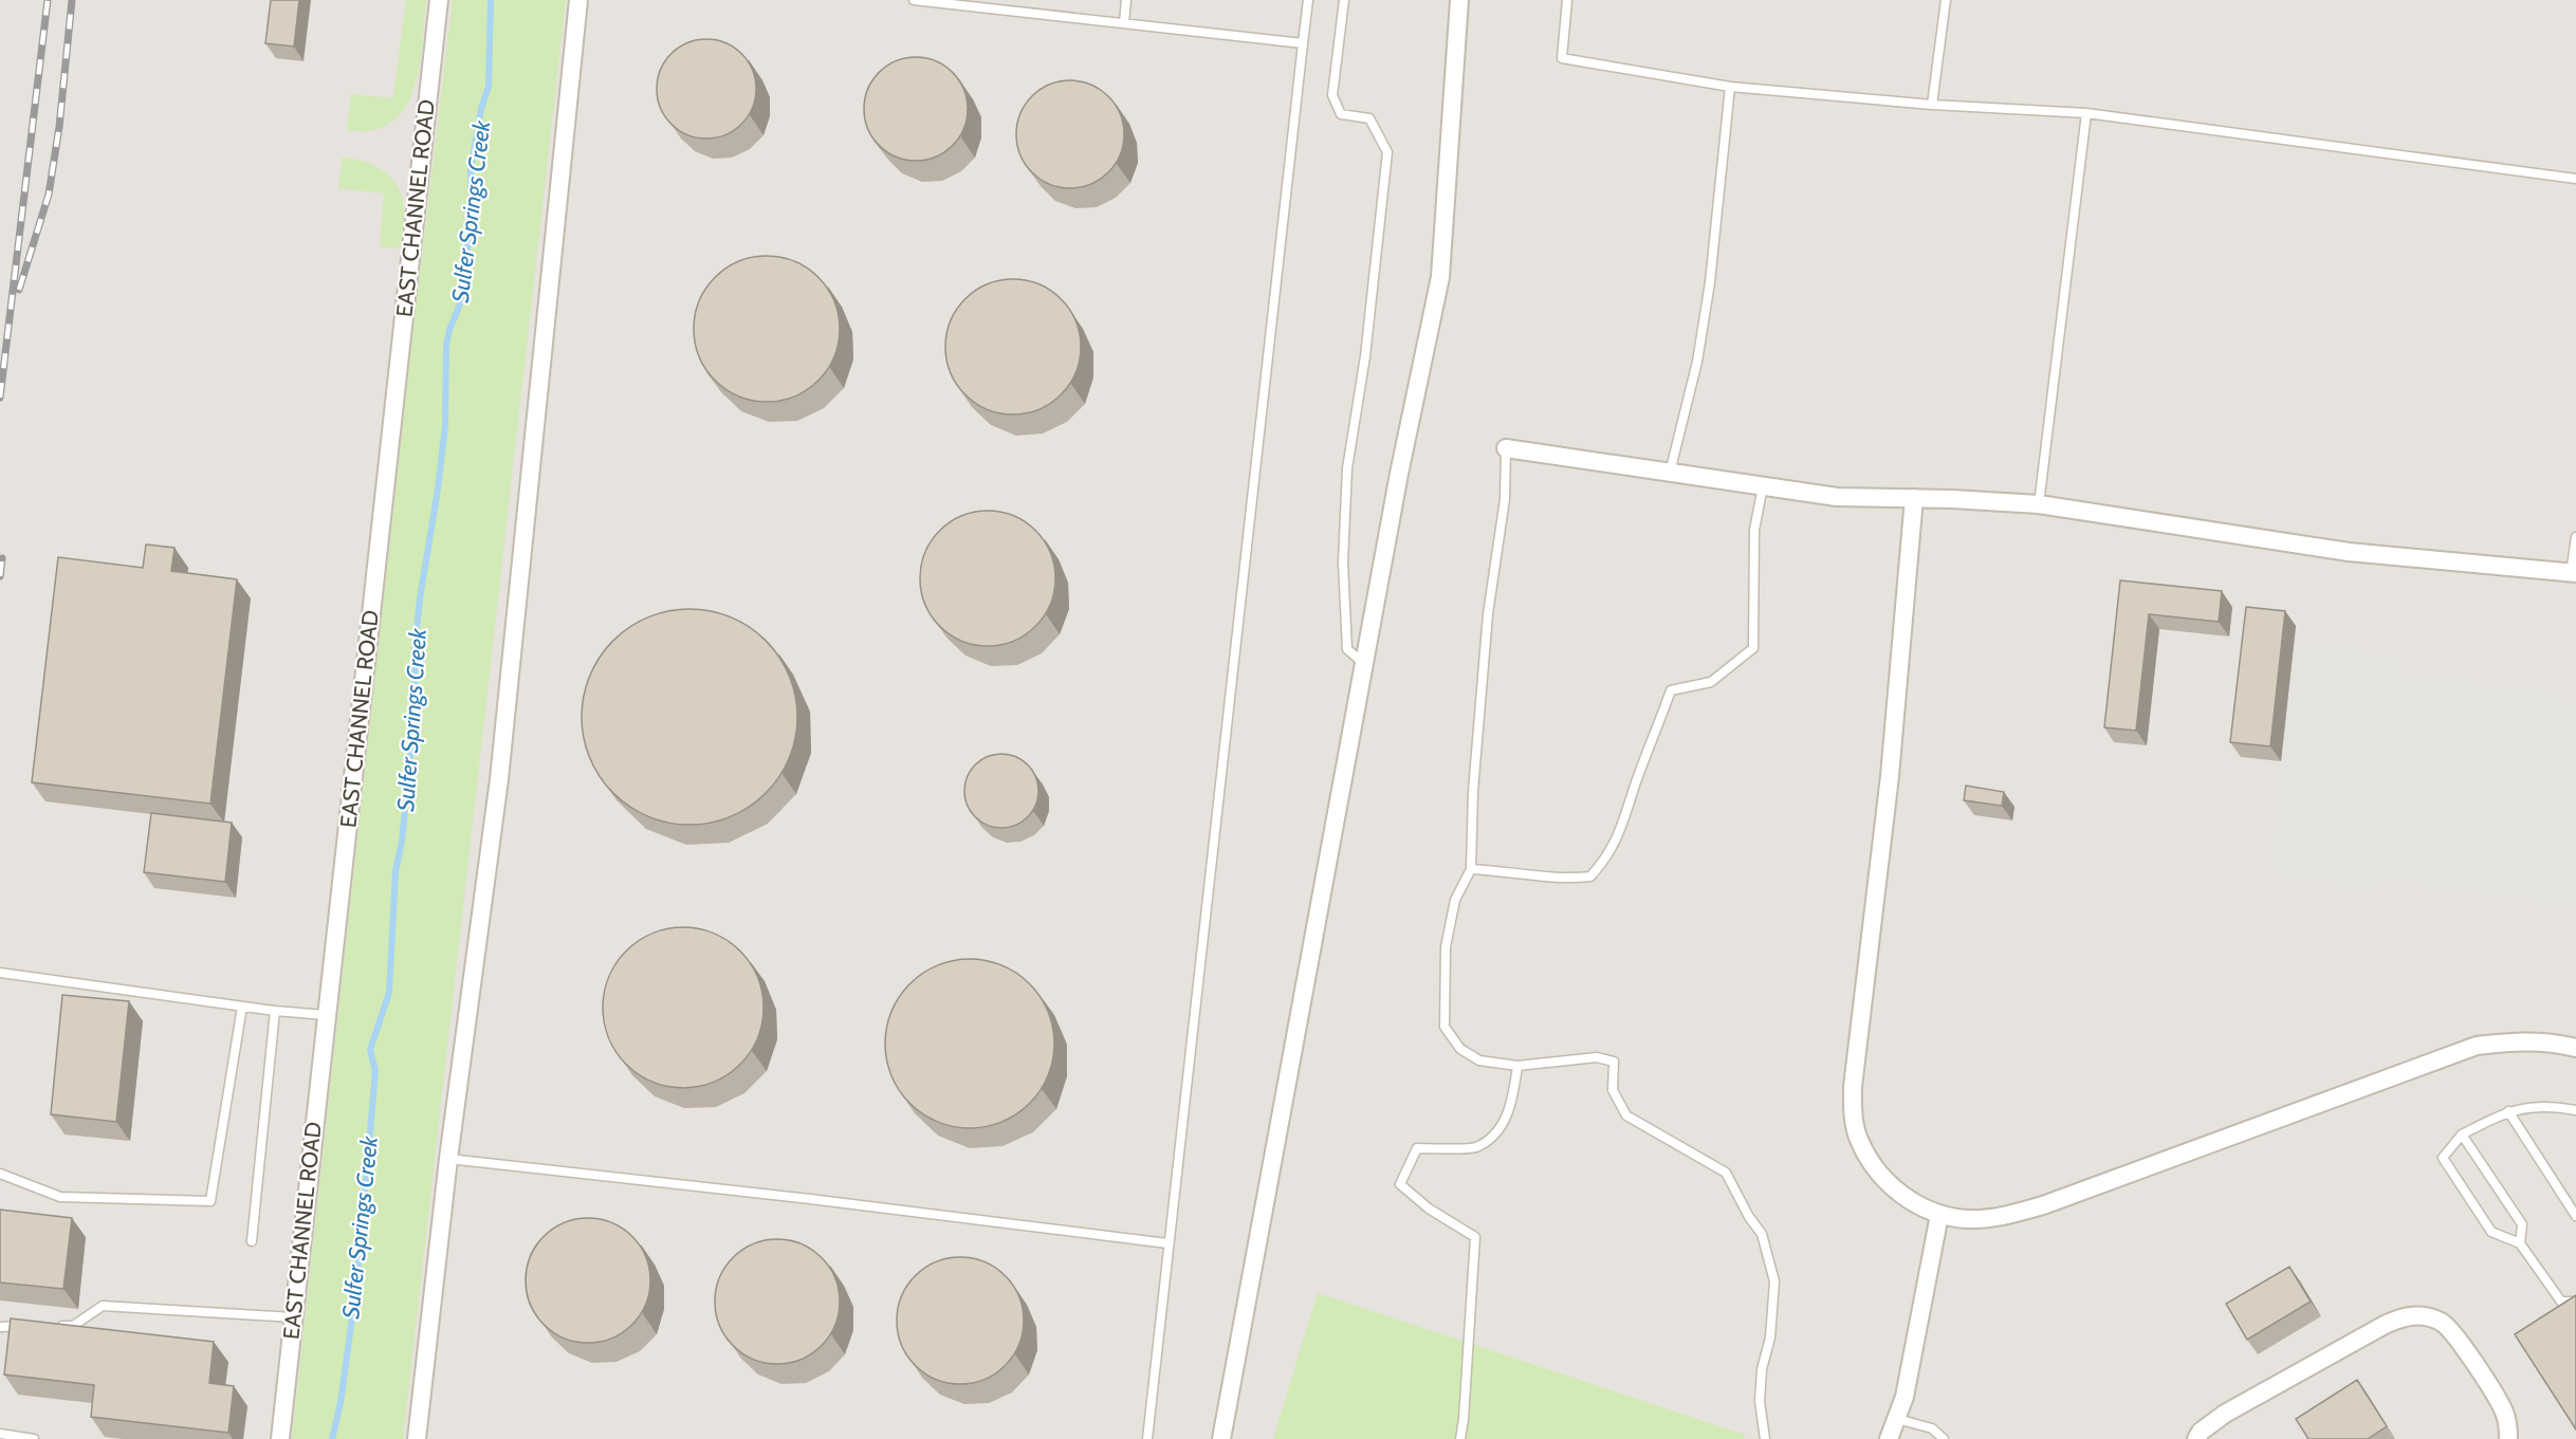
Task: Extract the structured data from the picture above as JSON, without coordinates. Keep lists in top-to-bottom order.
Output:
{
  "streets": {
    "street": ["EAST CHANNEL ROAD"]
  },
  "water": ["Sulfer Springs Creek"]
}
